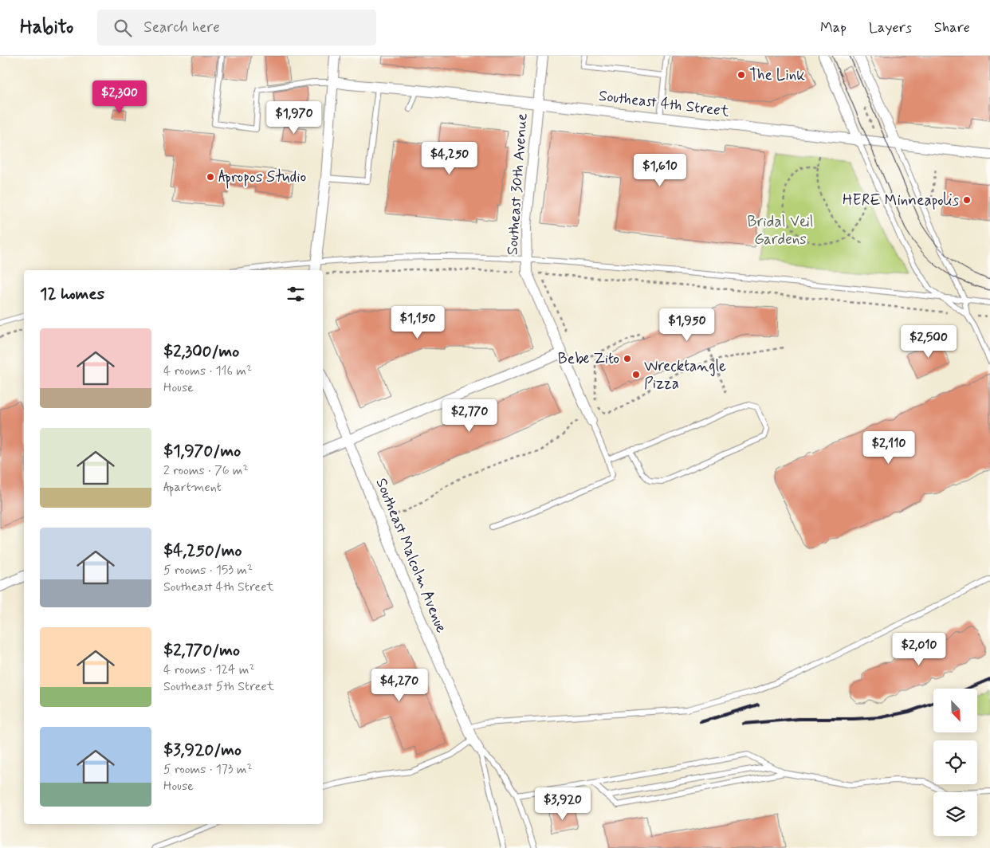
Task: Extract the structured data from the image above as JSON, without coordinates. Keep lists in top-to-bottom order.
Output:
{
  "streets": {
    "street": ["Southeast 4th Street", "Southeast 30th Avenue", "Southeast Malcolm Avenue"]
  },
  "crossings": [
    ["Southeast 4th Street", "Southeast 30th Avenue"]
  ],
  "parks": ["Bridal Veil Gardens"],
  "places": [
    "The Link",
    "Apropos Studio",
    "HERE Minneapolis",
    "Bebe Zito",
    "Wrecktangle Pizza"
  ],
  "north": "bottom right",
  "page": {
    "header": "Habito",
    "search": "Search here",
    "nav": ["Map", "Layers", "Share"],
    "price": [
      "$2,300",
      "$1,970",
      "$4,250",
      "$1,610",
      "$1,150",
      "$1,950",
      "$2,500",
      "$2,770",
      "$2,110",
      "$2,010",
      "$4,270",
      "$3,920"
    ],
    "heading": "12 homes",
    "list": [
      {
        "name": "$2,300/mo",
        "note": "4 rooms · 116 m² · House"
      },
      {
        "name": "$1,970/mo",
        "note": "2 rooms · 76 m² · Apartment"
      },
      {
        "name": "$4,250/mo",
        "note": "5 rooms · 153 m² · Southeast 4th Street"
      },
      {
        "name": "$2,770/mo",
        "note": "4 rooms · 124 m² · Southeast 5th Street"
      },
      {
        "name": "$3,920/mo",
        "note": "5 rooms · 173 m² · House"
      }
    ]
  }
}
